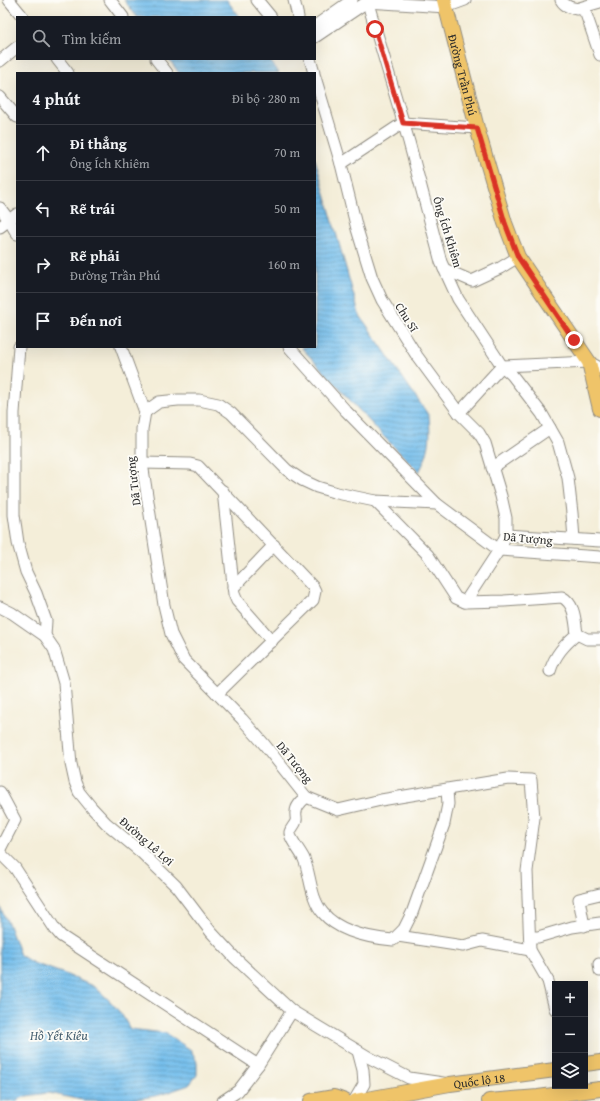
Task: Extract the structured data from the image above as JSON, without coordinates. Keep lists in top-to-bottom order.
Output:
{
  "streets": {
    "main road": ["Đường Trần Phú", "Quốc lộ 18"],
    "street": [
      "Ông Ích Khiêm",
      "Chu Sĩ",
      "Dã Tượng",
      "Đường Lê Lợi"
    ]
  },
  "crossings": [
    ["Chu Sĩ", "Dã Tượng"],
    ["Đường Lê Lợi", "Quốc lộ 18"]
  ],
  "water": ["Hồ Yết Kiêu"],
  "page": {
    "search": "Tìm kiếm",
    "heading": ["4 phút", "Đi bộ · 280 m"],
    "list": [
      ["Đi thẳng", "Ông Ích Khiêm", "70 m"],
      ["Rẽ trái", "50 m"],
      ["Rẽ phải", "Đường Trần Phú", "160 m"],
      "Đến nơi"
    ],
    "map_buttons": ["+", "−"]
  }
}
